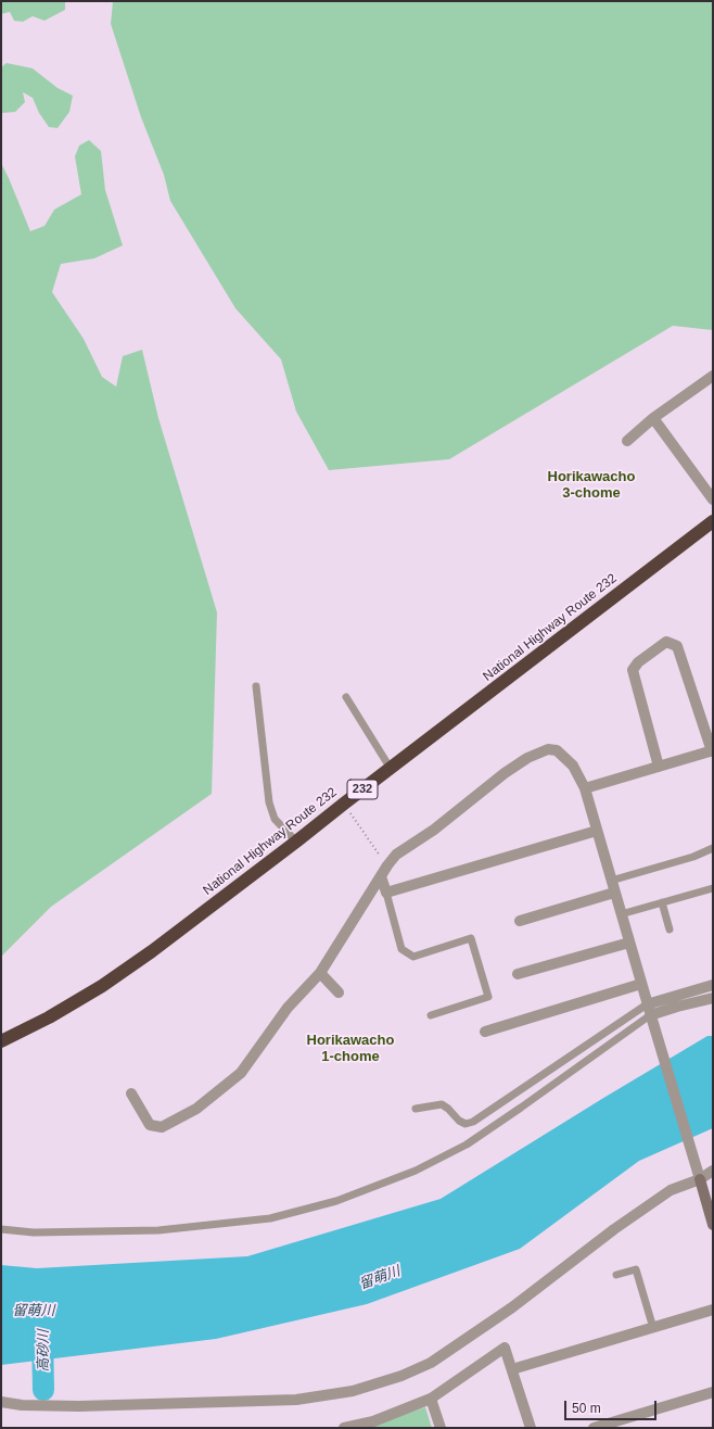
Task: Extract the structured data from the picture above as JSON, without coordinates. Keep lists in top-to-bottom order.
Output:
{
  "streets": {
    "highway": ["National Highway Route 232", "232"]
  },
  "districts": ["Horikawacho 3-chome", "Horikawacho 1-chome"],
  "water": ["留萌川", "高砂川"],
  "scale_bar": "50 m"
}
